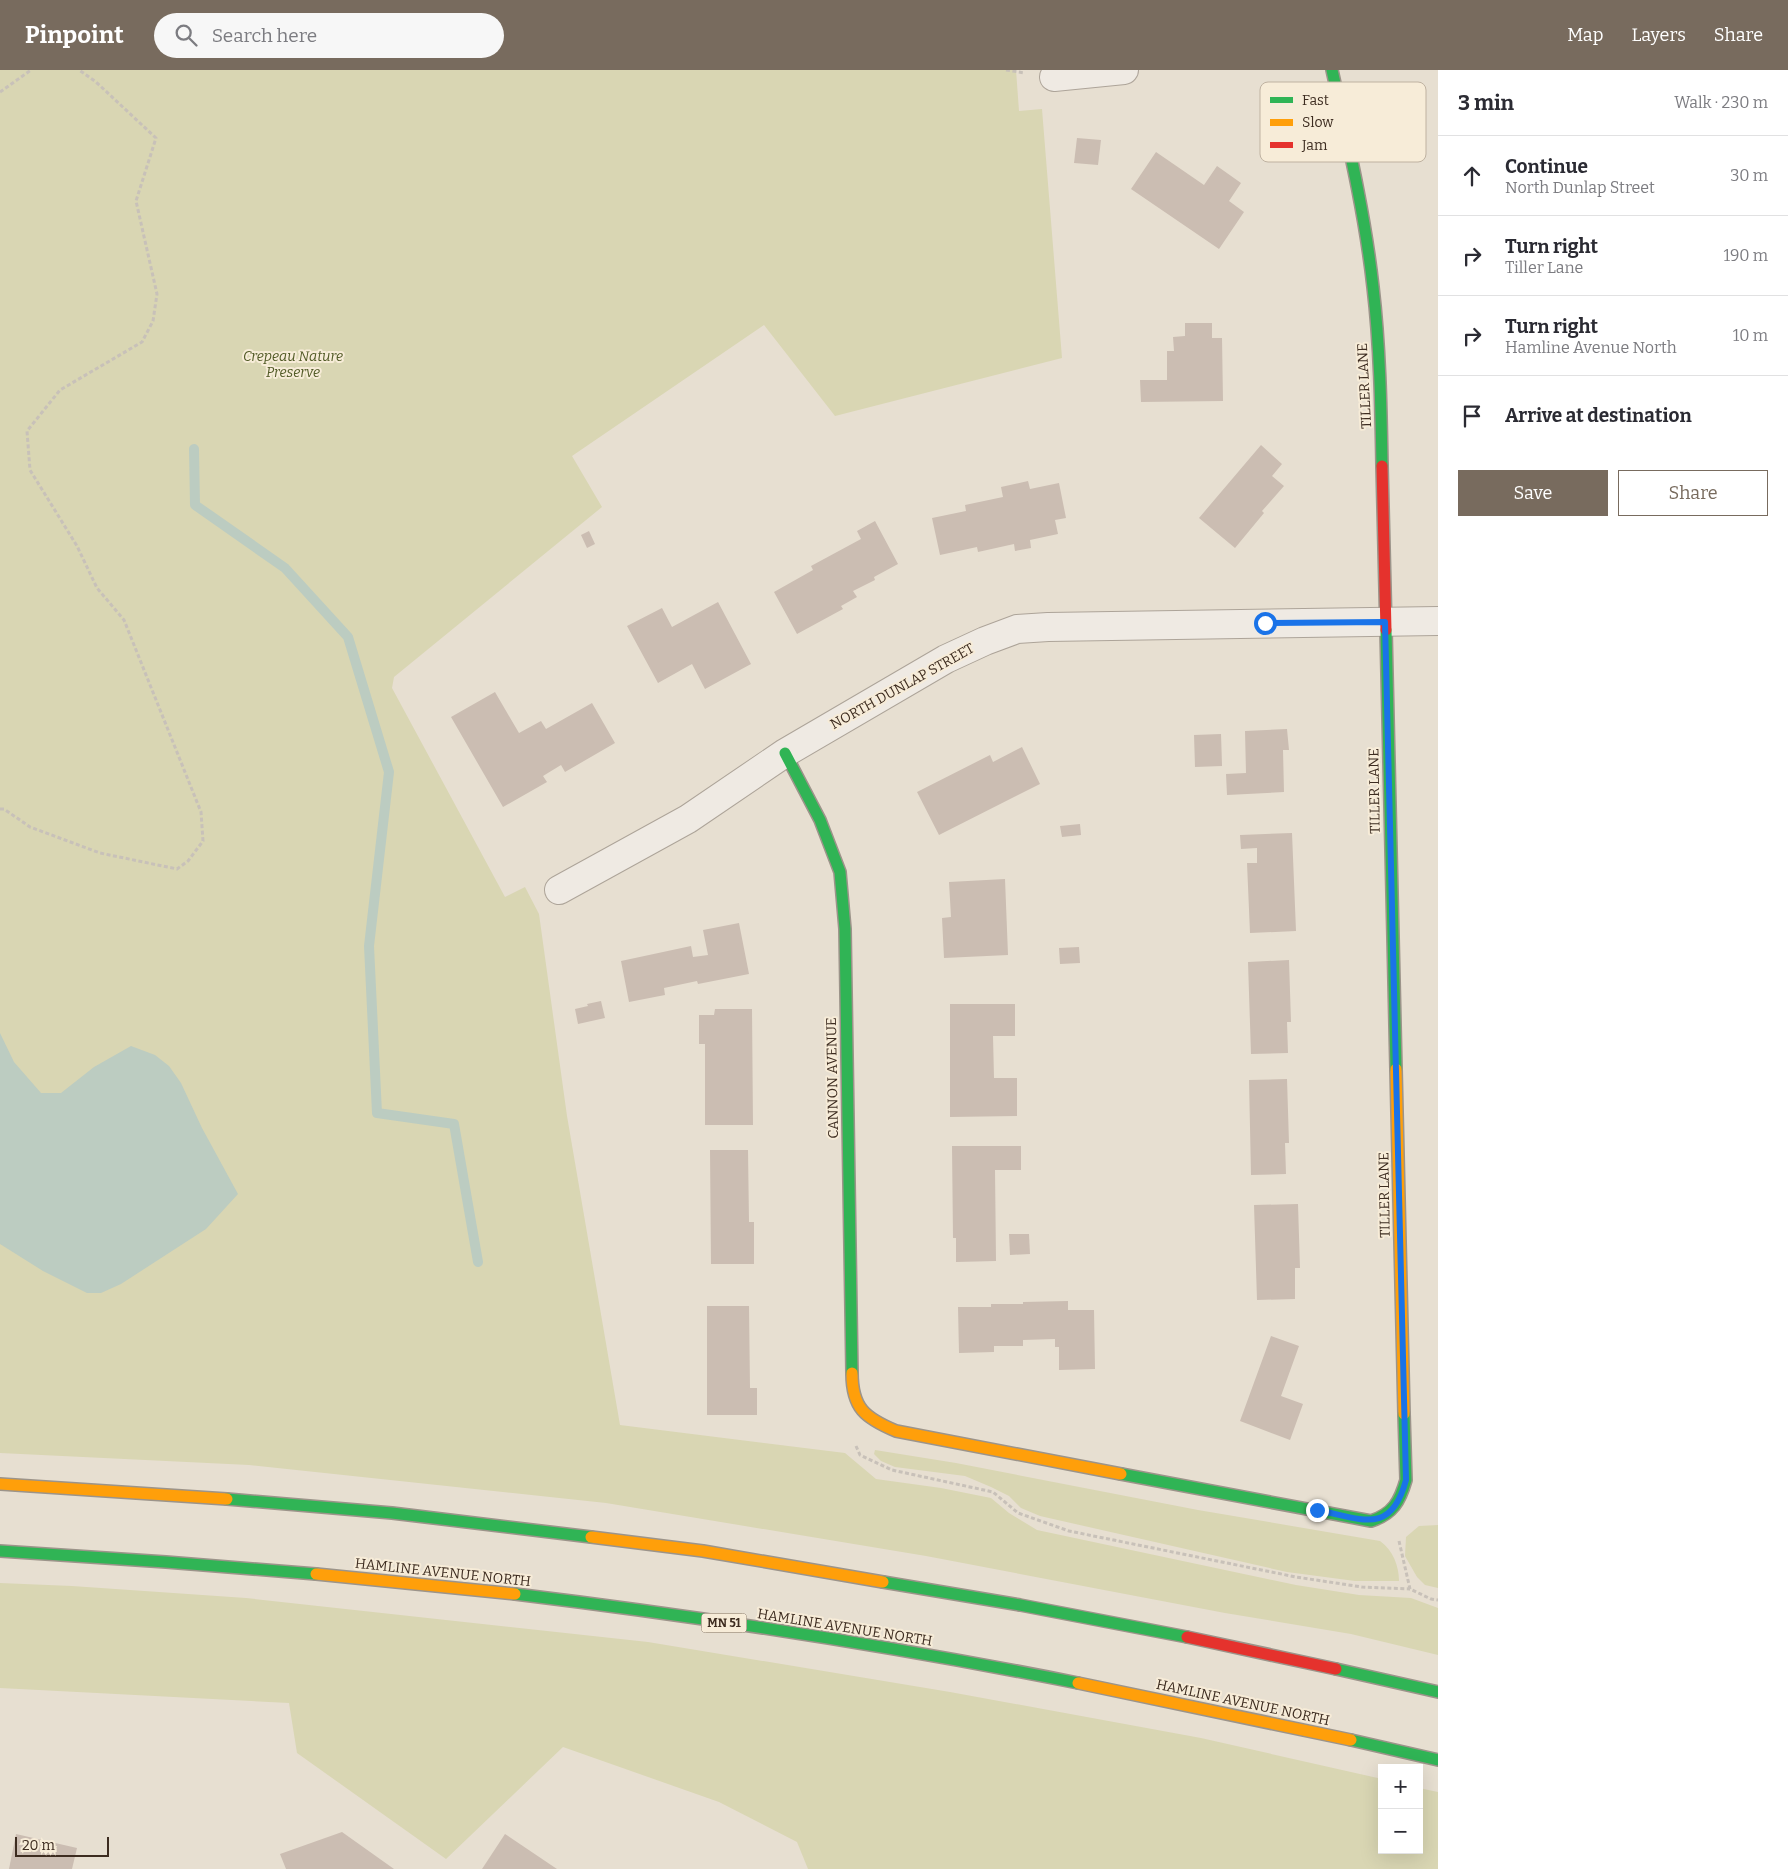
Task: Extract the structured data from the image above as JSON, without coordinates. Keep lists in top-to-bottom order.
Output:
{
  "streets": {
    "main road": [
      "TILLER LANE",
      "CANNON AVENUE",
      "HAMLINE AVENUE NORTH",
      "MN 51"
    ],
    "street": ["NORTH DUNLAP STREET"]
  },
  "crossings": [
    ["TILLER LANE", "NORTH DUNLAP STREET"],
    ["NORTH DUNLAP STREET", "CANNON AVENUE"]
  ],
  "parks": ["Crepeau Nature Preserve"],
  "legend": ["Fast", "Slow", "Jam"],
  "scale_bar": "20 m",
  "page": {
    "header": "Pinpoint",
    "search": "Search here",
    "nav": ["Map", "Layers", "Share"],
    "heading": ["3 min", "Walk · 230 m"],
    "list": [
      ["Continue", "North Dunlap Street", "30 m"],
      ["Turn right", "Tiller Lane", "190 m"],
      ["Turn right", "Hamline Avenue North", "10 m"],
      "Arrive at destination"
    ],
    "buttons": ["Save", "Share"],
    "map_buttons": ["+", "−"],
    "scale": "20 m"
  }
}
